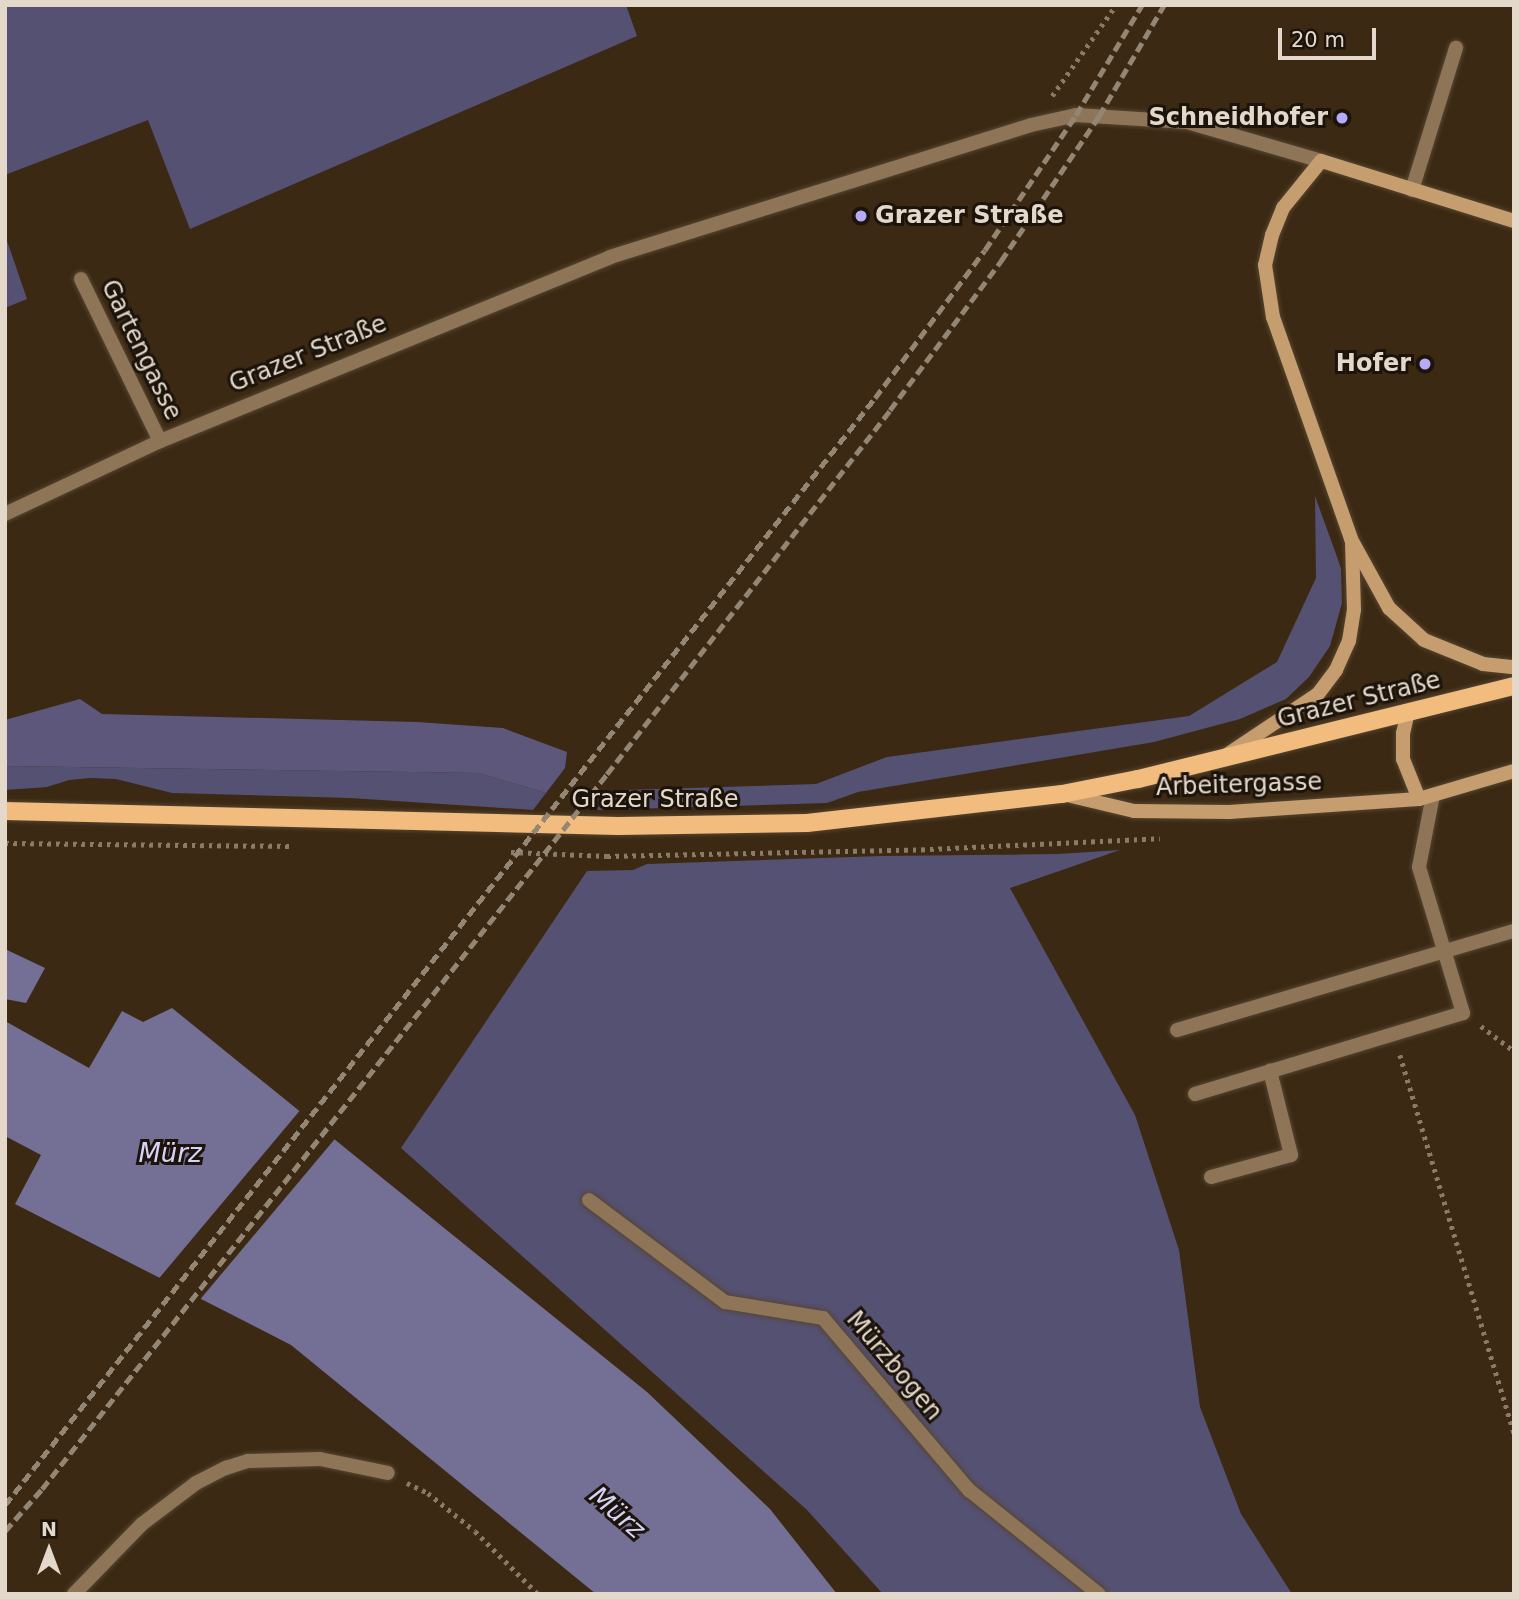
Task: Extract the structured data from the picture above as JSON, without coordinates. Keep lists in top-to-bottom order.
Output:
{
  "streets": {
    "main road": ["Grazer Straße"],
    "street": ["Gartengasse", "Arbeitergasse", "Mürzbogen"]
  },
  "crossings": [
    ["Gartengasse", "Grazer Straße"],
    ["Grazer Straße", "Arbeitergasse"]
  ],
  "water": ["Mürz"],
  "places": ["Schneidhofer", "Grazer Straße", "Hofer"],
  "scale_bar": "20 m",
  "north": "top"
}
